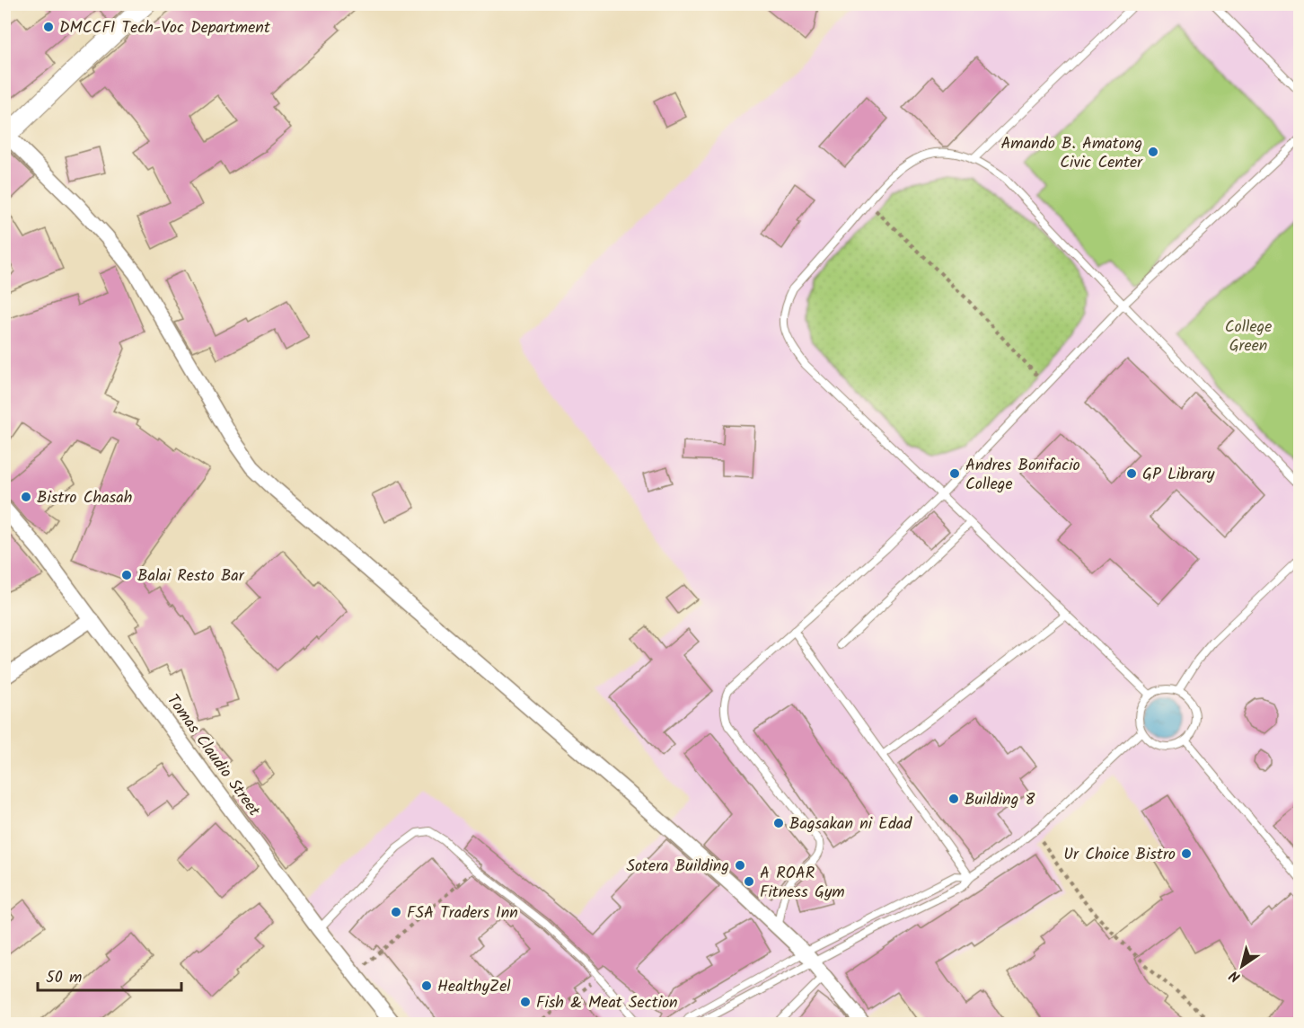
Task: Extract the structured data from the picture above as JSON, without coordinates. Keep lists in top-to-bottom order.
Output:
{
  "streets": {
    "street": ["Tomas Claudio Street"]
  },
  "parks": ["College Green"],
  "places": [
    "DMCCFI Tech-Voc Department",
    "Amando B. Amatong Civic Center",
    "Andres Bonifacio College",
    "GP Library",
    "Bistro Chasah",
    "Balai Resto Bar",
    "Building 8",
    "Bagsakan ni Edad",
    "Ur Choice Bistro",
    "Sotera Building",
    "A ROAR Fitness Gym",
    "FSA Traders Inn",
    "HealthyZel",
    "Fish & Meat Section"
  ],
  "scale_bar": "50 m",
  "north": "bottom left"
}
